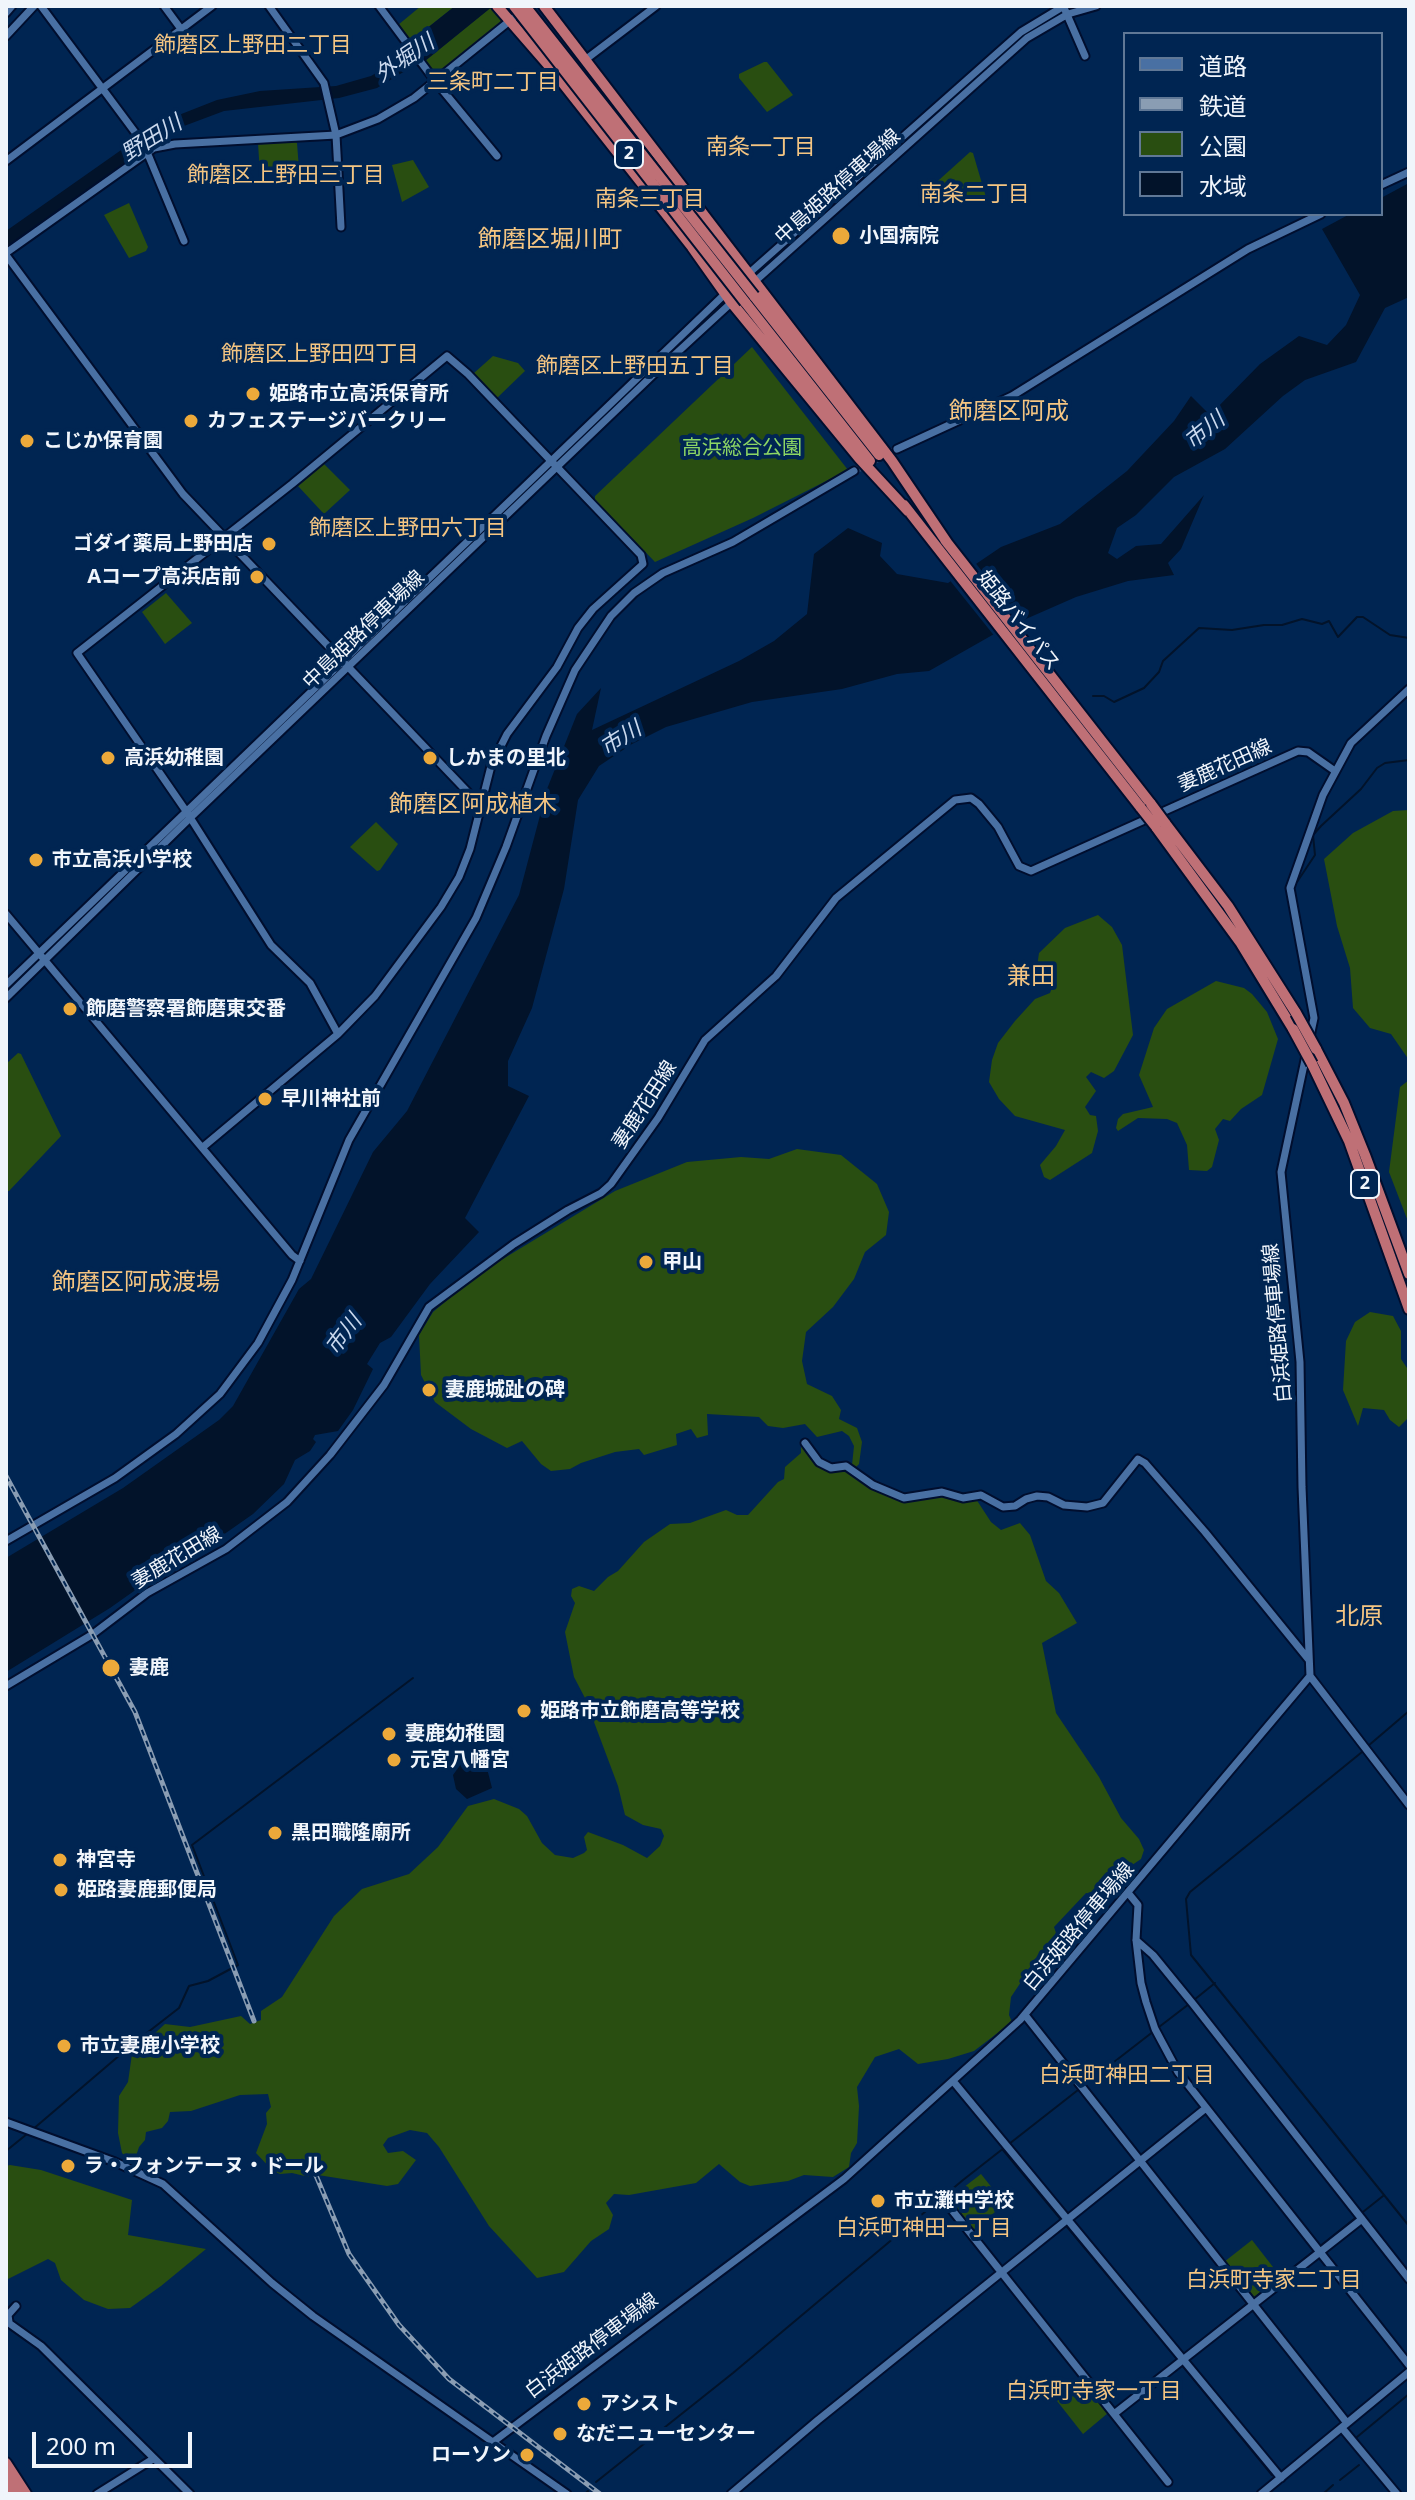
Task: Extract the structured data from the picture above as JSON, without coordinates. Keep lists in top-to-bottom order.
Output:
{
  "streets": {
    "highway": ["2", "姫路バイパス"],
    "street": ["中島姫路停車場線", "妻鹿花田線", "白浜姫路停車場線"]
  },
  "crossings": [
    ["2", "姫路バイパス"],
    ["妻鹿花田線", "白浜姫路停車場線"]
  ],
  "districts": [
    "飾磨区上野田二丁目",
    "三条町二丁目",
    "南条一丁目",
    "飾磨区上野田三丁目",
    "南条二丁目",
    "南条三丁目",
    "飾磨区堀川町",
    "飾磨区上野田四丁目",
    "飾磨区上野田五丁目",
    "飾磨区阿成",
    "飾磨区上野田六丁目",
    "飾磨区阿成植木",
    "兼田",
    "飾磨区阿成渡場",
    "北原",
    "白浜町神田二丁目",
    "白浜町神田一丁目",
    "白浜町寺家二丁目",
    "白浜町寺家一丁目"
  ],
  "water": ["外堀川", "野田川", "市川"],
  "parks": ["高浜総合公園"],
  "places": [
    "小国病院",
    "姫路市立高浜保育所",
    "カフェステージバークリー",
    "こじか保育園",
    "ゴダイ薬局上野田店",
    "Aコープ高浜店前",
    "高浜幼稚園",
    "しかまの里北",
    "市立高浜小学校",
    "飾磨警察署飾磨東交番",
    "早川神社前",
    "甲山",
    "妻鹿城趾の碑",
    "妻鹿",
    "姫路市立飾磨高等学校",
    "妻鹿幼稚園",
    "元宮八幡宮",
    "黒田職隆廟所",
    "神宮寺",
    "姫路妻鹿郵便局",
    "市立妻鹿小学校",
    "ラ・フォンテーヌ・ドール",
    "市立灘中学校",
    "アシスト",
    "なだニューセンター",
    "ローソン"
  ],
  "legend": [
    "道路",
    "鉄道",
    "公園",
    "水域"
  ],
  "scale_bar": "200 m"
}
